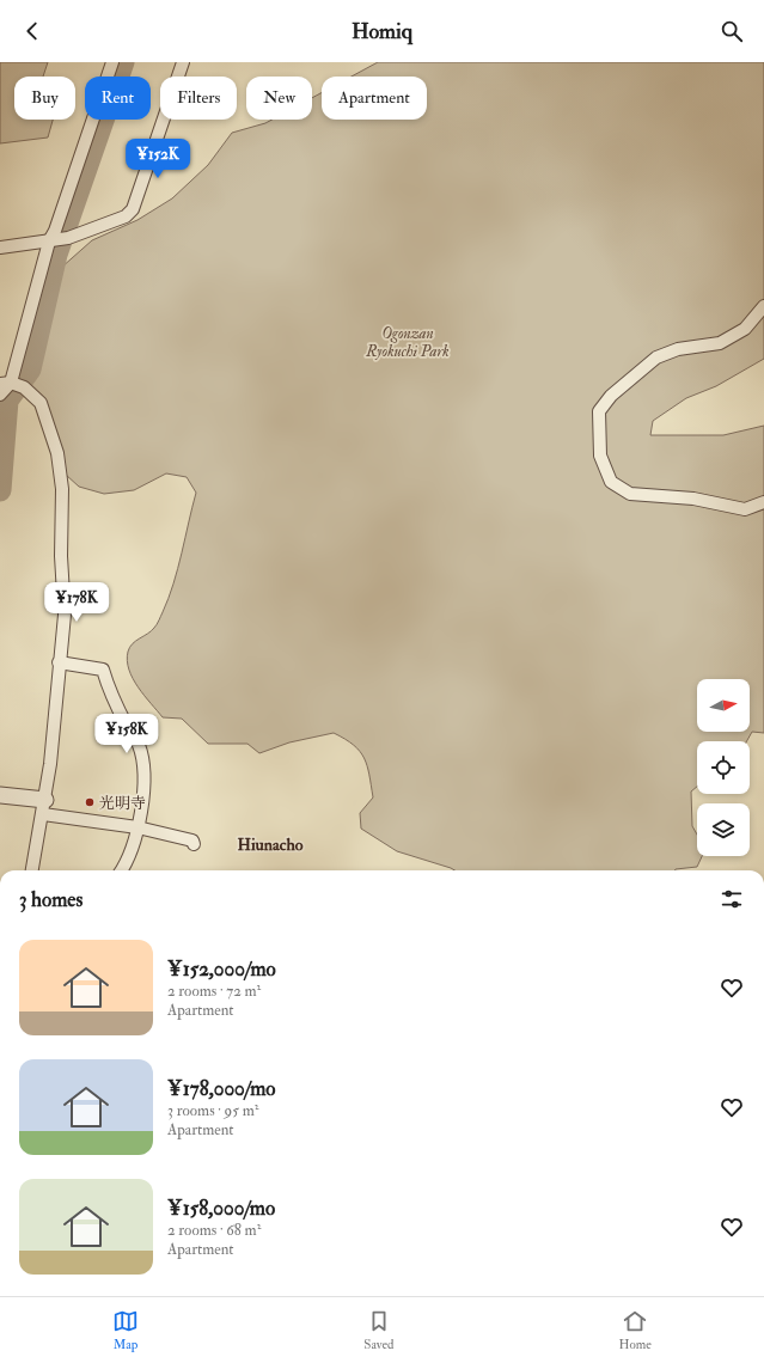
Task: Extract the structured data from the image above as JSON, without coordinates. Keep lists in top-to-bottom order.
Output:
{
  "districts": ["Hiunacho"],
  "parks": ["Ogonzan Ryokuchi Park"],
  "places": ["光明寺"],
  "north": "right",
  "page": {
    "header": "Homiq",
    "chip": [
      "Buy",
      "Rent",
      "Filters",
      "New",
      "Apartment"
    ],
    "price": ["¥152K", "¥178K", "¥158K"],
    "heading": "3 homes",
    "list": [
      {
        "name": "¥152,000/mo",
        "note": "2 rooms · 72 m² · Apartment"
      },
      {
        "name": "¥178,000/mo",
        "note": "3 rooms · 95 m² · Apartment"
      },
      {
        "name": "¥158,000/mo",
        "note": "2 rooms · 68 m² · Apartment"
      }
    ],
    "tabs": ["Map", "Saved", "Home"]
  }
}
